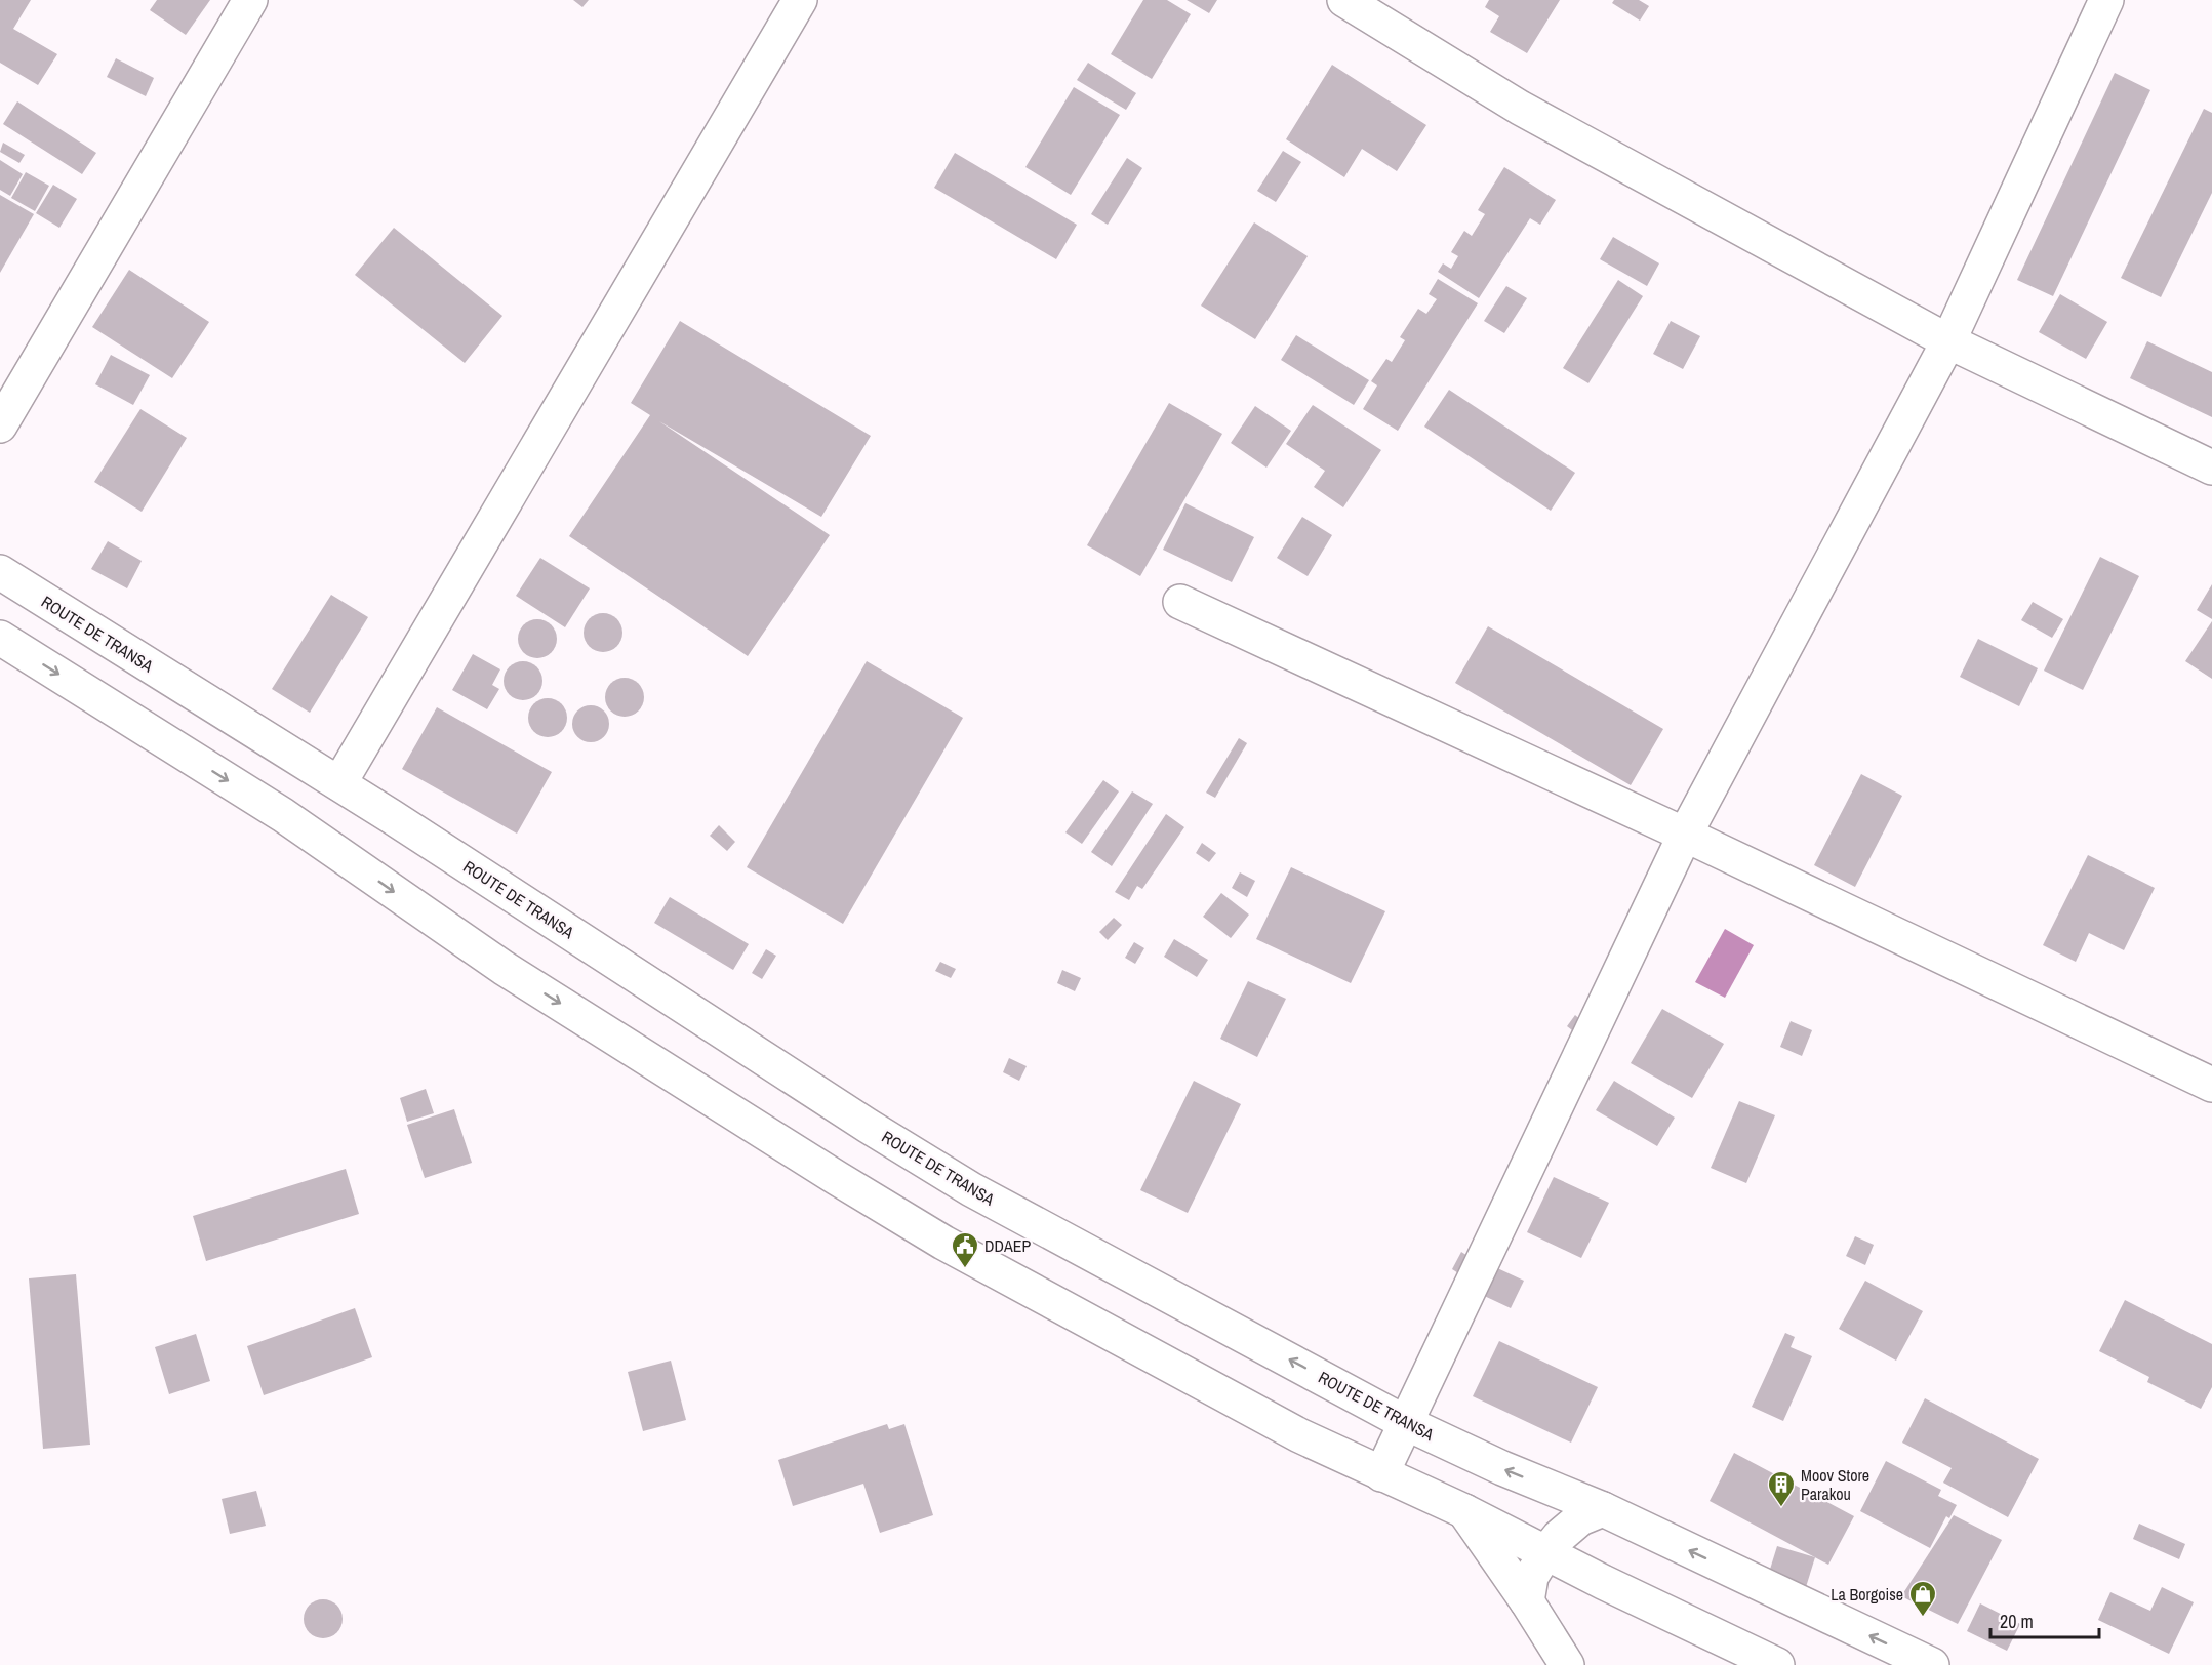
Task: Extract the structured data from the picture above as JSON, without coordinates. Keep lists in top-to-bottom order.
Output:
{
  "streets": {
    "street": ["ROUTE DE TRANSA"]
  },
  "places": {
    "public building": ["DDAEP"],
    "building": ["Moov Store Parakou"],
    "shop": ["La Borgoise"]
  },
  "scale_bar": "20 m"
}
